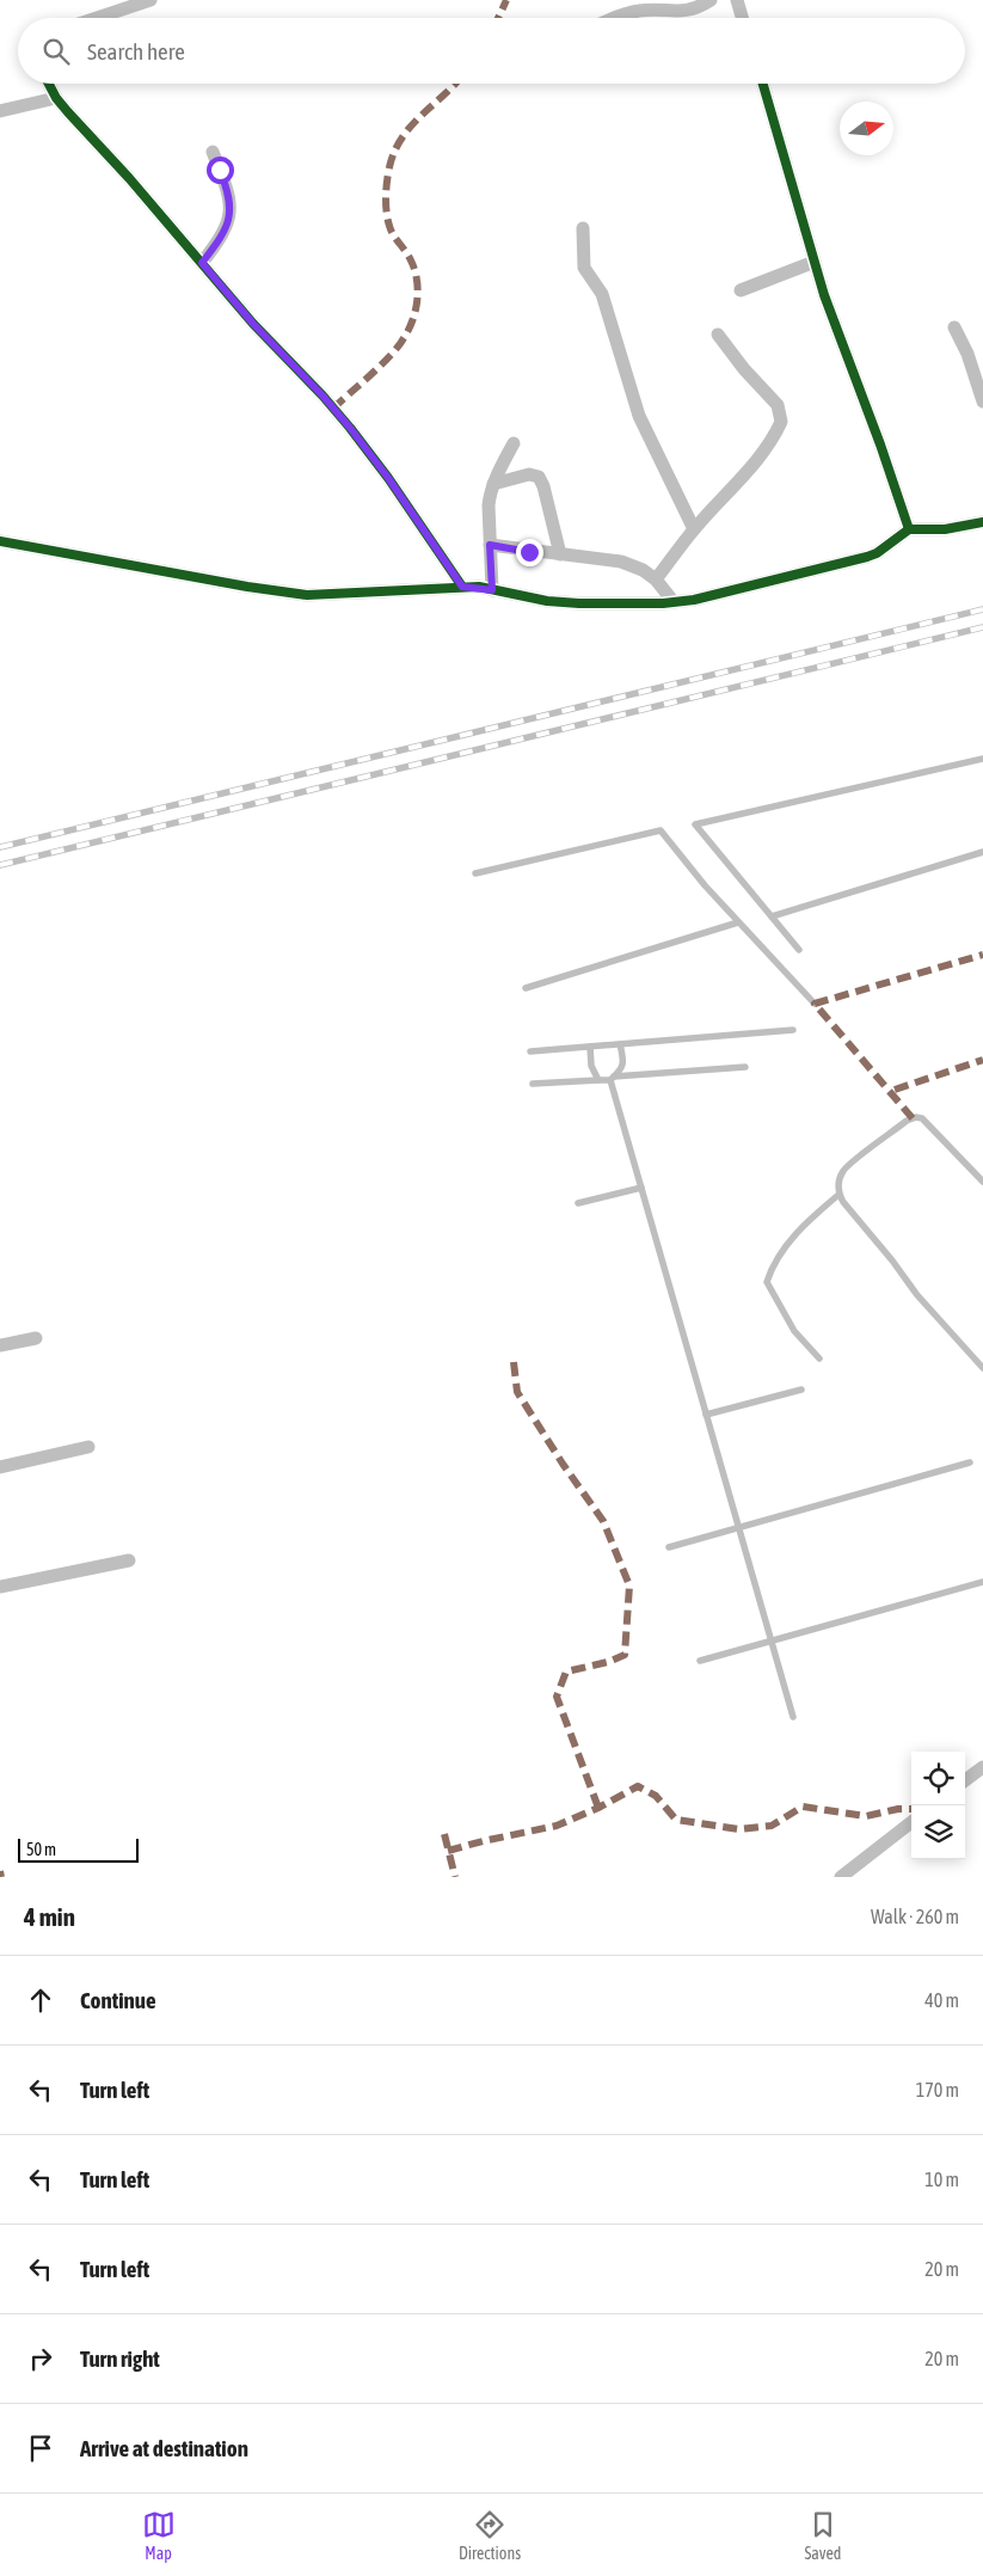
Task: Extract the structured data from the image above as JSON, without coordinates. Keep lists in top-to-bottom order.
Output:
{
  "scale_bar": "50 m",
  "north": "right",
  "page": {
    "search": "Search here",
    "scale": "50 m",
    "heading": ["4 min", "Walk · 260 m"],
    "list": [
      ["Continue", "40 m"],
      ["Turn left", "170 m"],
      ["Turn left", "10 m"],
      ["Turn left", "20 m"],
      ["Turn right", "20 m"],
      "Arrive at destination"
    ],
    "nav": ["Map", "Directions", "Saved"]
  }
}
